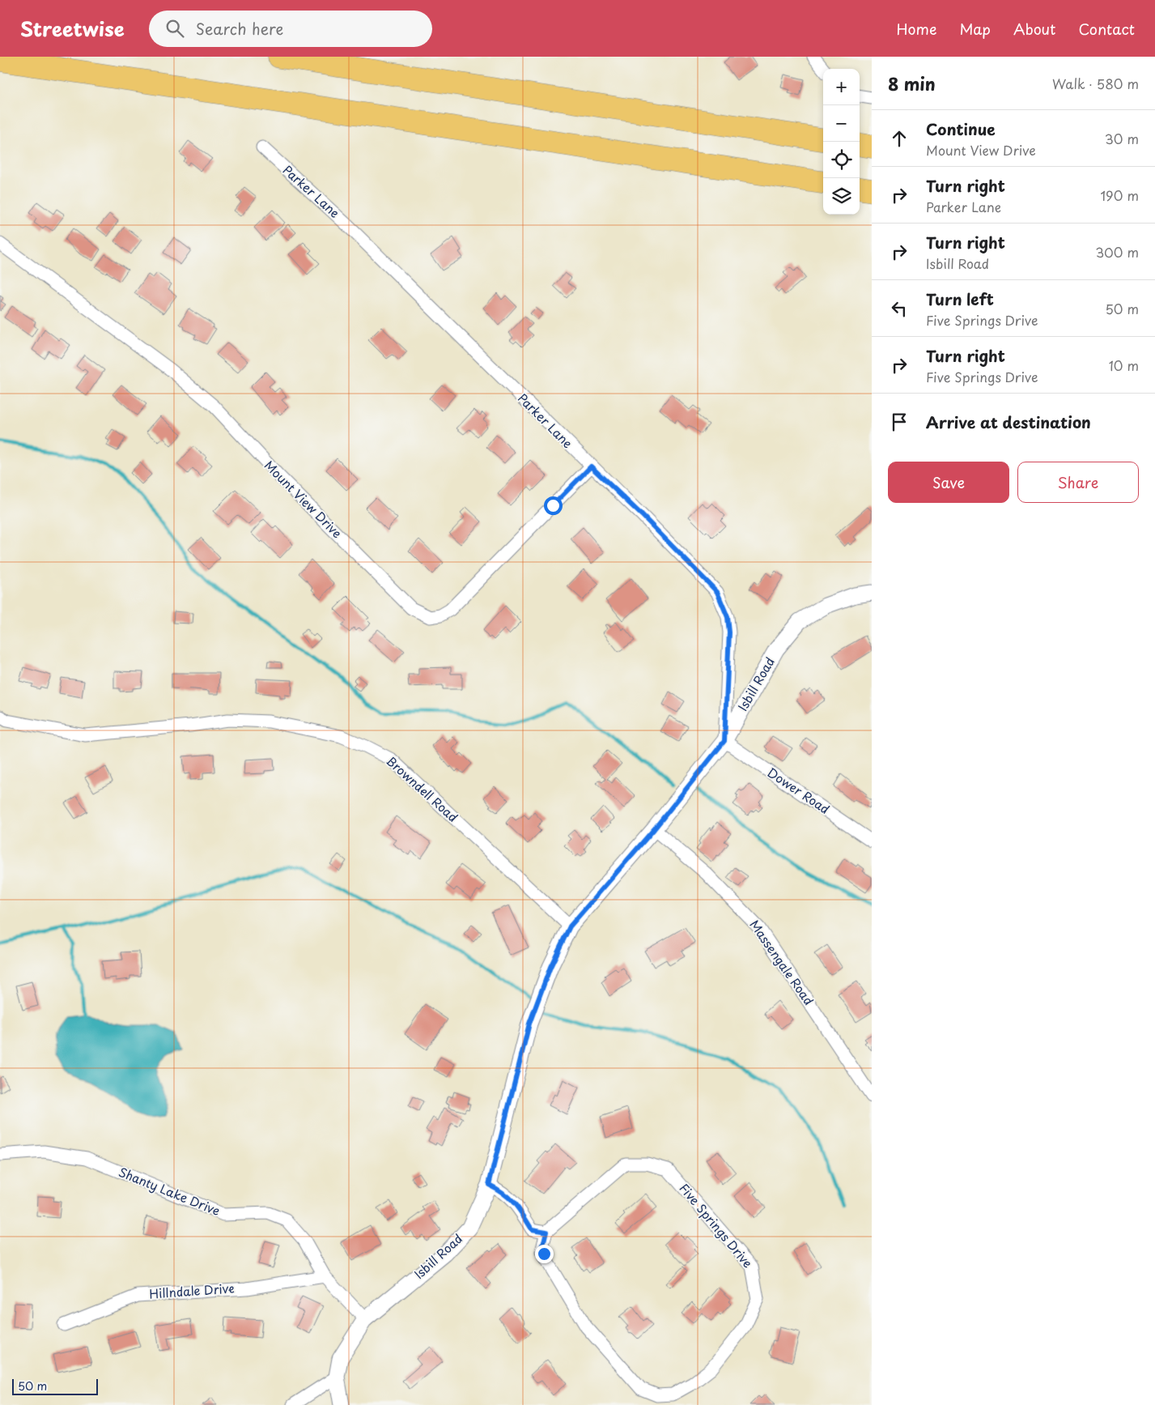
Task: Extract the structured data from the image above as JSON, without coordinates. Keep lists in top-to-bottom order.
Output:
{
  "streets": {
    "street": [
      "Parker Lane",
      "Mount View Drive",
      "Isbill Road",
      "Browndell Road",
      "Dower Road",
      "Massengale Road",
      "Shanty Lake Drive",
      "Five Springs Drive",
      "Hillndale Drive"
    ]
  },
  "crossings": [
    ["Parker Lane", "Mount View Drive"],
    ["Parker Lane", "Isbill Road"],
    ["Parker Lane", "Dower Road"],
    ["Isbill Road", "Browndell Road"],
    ["Isbill Road", "Dower Road"],
    ["Isbill Road", "Massengale Road"],
    ["Isbill Road", "Shanty Lake Drive"],
    ["Shanty Lake Drive", "Hillndale Drive"]
  ],
  "scale_bar": "50 m",
  "page": {
    "header": "Streetwise",
    "search": "Search here",
    "nav": [
      "Home",
      "Map",
      "About",
      "Contact"
    ],
    "heading": ["8 min", "Walk · 580 m"],
    "map_buttons": ["+", "−"],
    "list": [
      ["Continue", "Mount View Drive", "30 m"],
      ["Turn right", "Parker Lane", "190 m"],
      ["Turn right", "Isbill Road", "300 m"],
      ["Turn left", "Five Springs Drive", "50 m"],
      ["Turn right", "Five Springs Drive", "10 m"],
      "Arrive at destination"
    ],
    "buttons": ["Save", "Share"],
    "scale": "50 m"
  }
}
